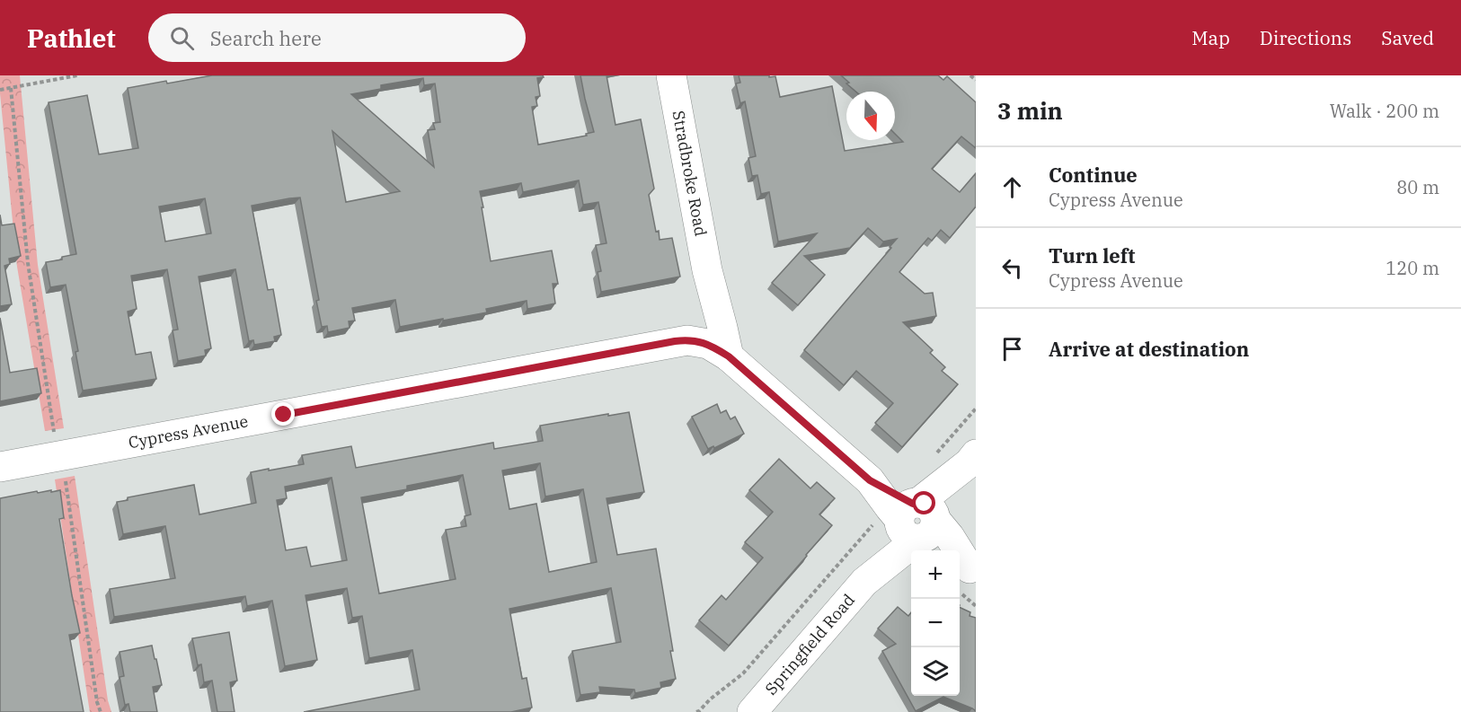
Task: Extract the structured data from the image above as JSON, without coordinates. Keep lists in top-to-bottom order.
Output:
{
  "streets": {
    "street": ["Stradbroke Road", "Cypress Avenue", "Springfield Road"]
  },
  "crossings": [
    ["Stradbroke Road", "Cypress Avenue"]
  ],
  "north": "bottom",
  "page": {
    "header": "Pathlet",
    "search": "Search here",
    "nav": ["Map", "Directions", "Saved"],
    "heading": ["3 min", "Walk · 200 m"],
    "list": [
      ["Continue", "Cypress Avenue", "80 m"],
      ["Turn left", "Cypress Avenue", "120 m"],
      "Arrive at destination"
    ],
    "map_buttons": ["+", "−"]
  }
}
